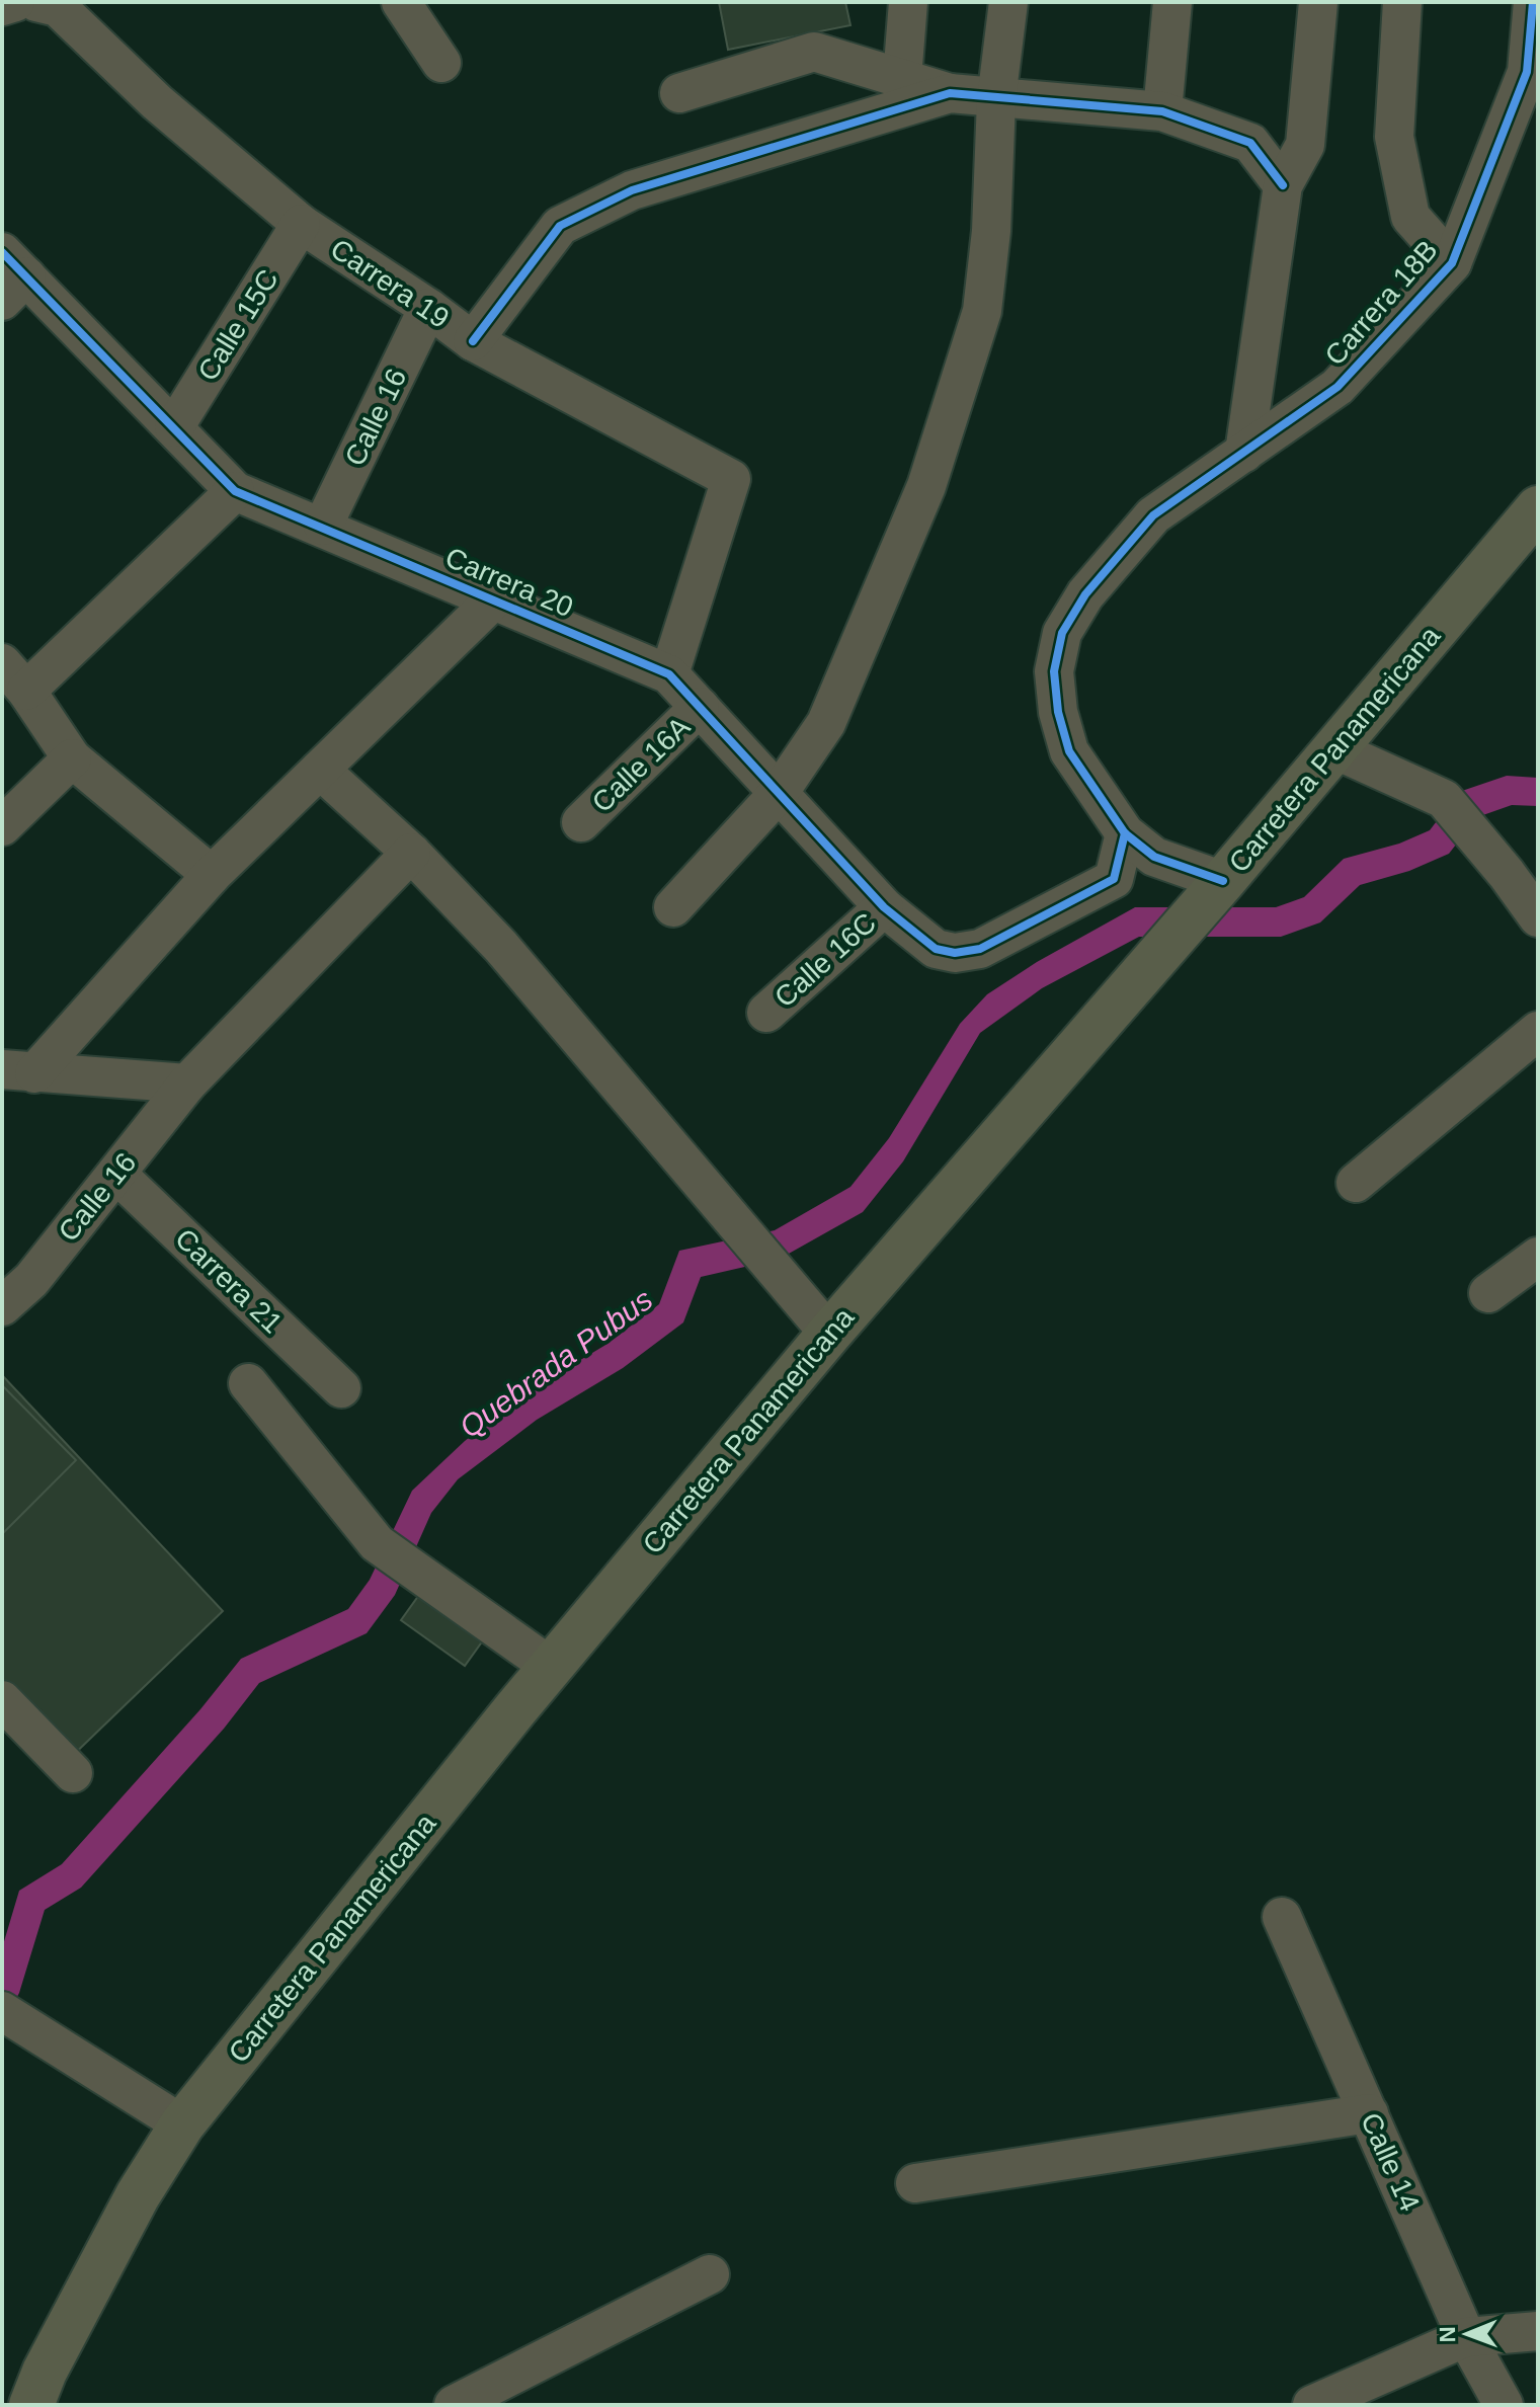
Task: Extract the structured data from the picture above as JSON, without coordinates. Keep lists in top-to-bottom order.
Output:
{
  "streets": {
    "highway": ["Carretera Panamericana"],
    "street": [
      "Carrera 19",
      "Carrera 18B",
      "Calle 15C",
      "Calle 16",
      "Carrera 20",
      "Calle 16A",
      "Calle 16C",
      "Carrera 21",
      "Calle 14"
    ]
  },
  "crossings": [
    ["Carrera 19", "Calle 15C"],
    ["Carrera 19", "Calle 16"],
    ["Carrera 19", "Carrera 20"],
    ["Carrera 18B", "Carrera 20"],
    ["Carrera 18B", "Carretera Panamericana"],
    ["Calle 15C", "Carrera 20"],
    ["Calle 16", "Carrera 20"],
    ["Calle 16", "Carrera 21"],
    ["Carrera 20", "Calle 16A"],
    ["Carrera 20", "Calle 16C"]
  ],
  "water": ["Quebrada Pubus"],
  "north": "left"
}
